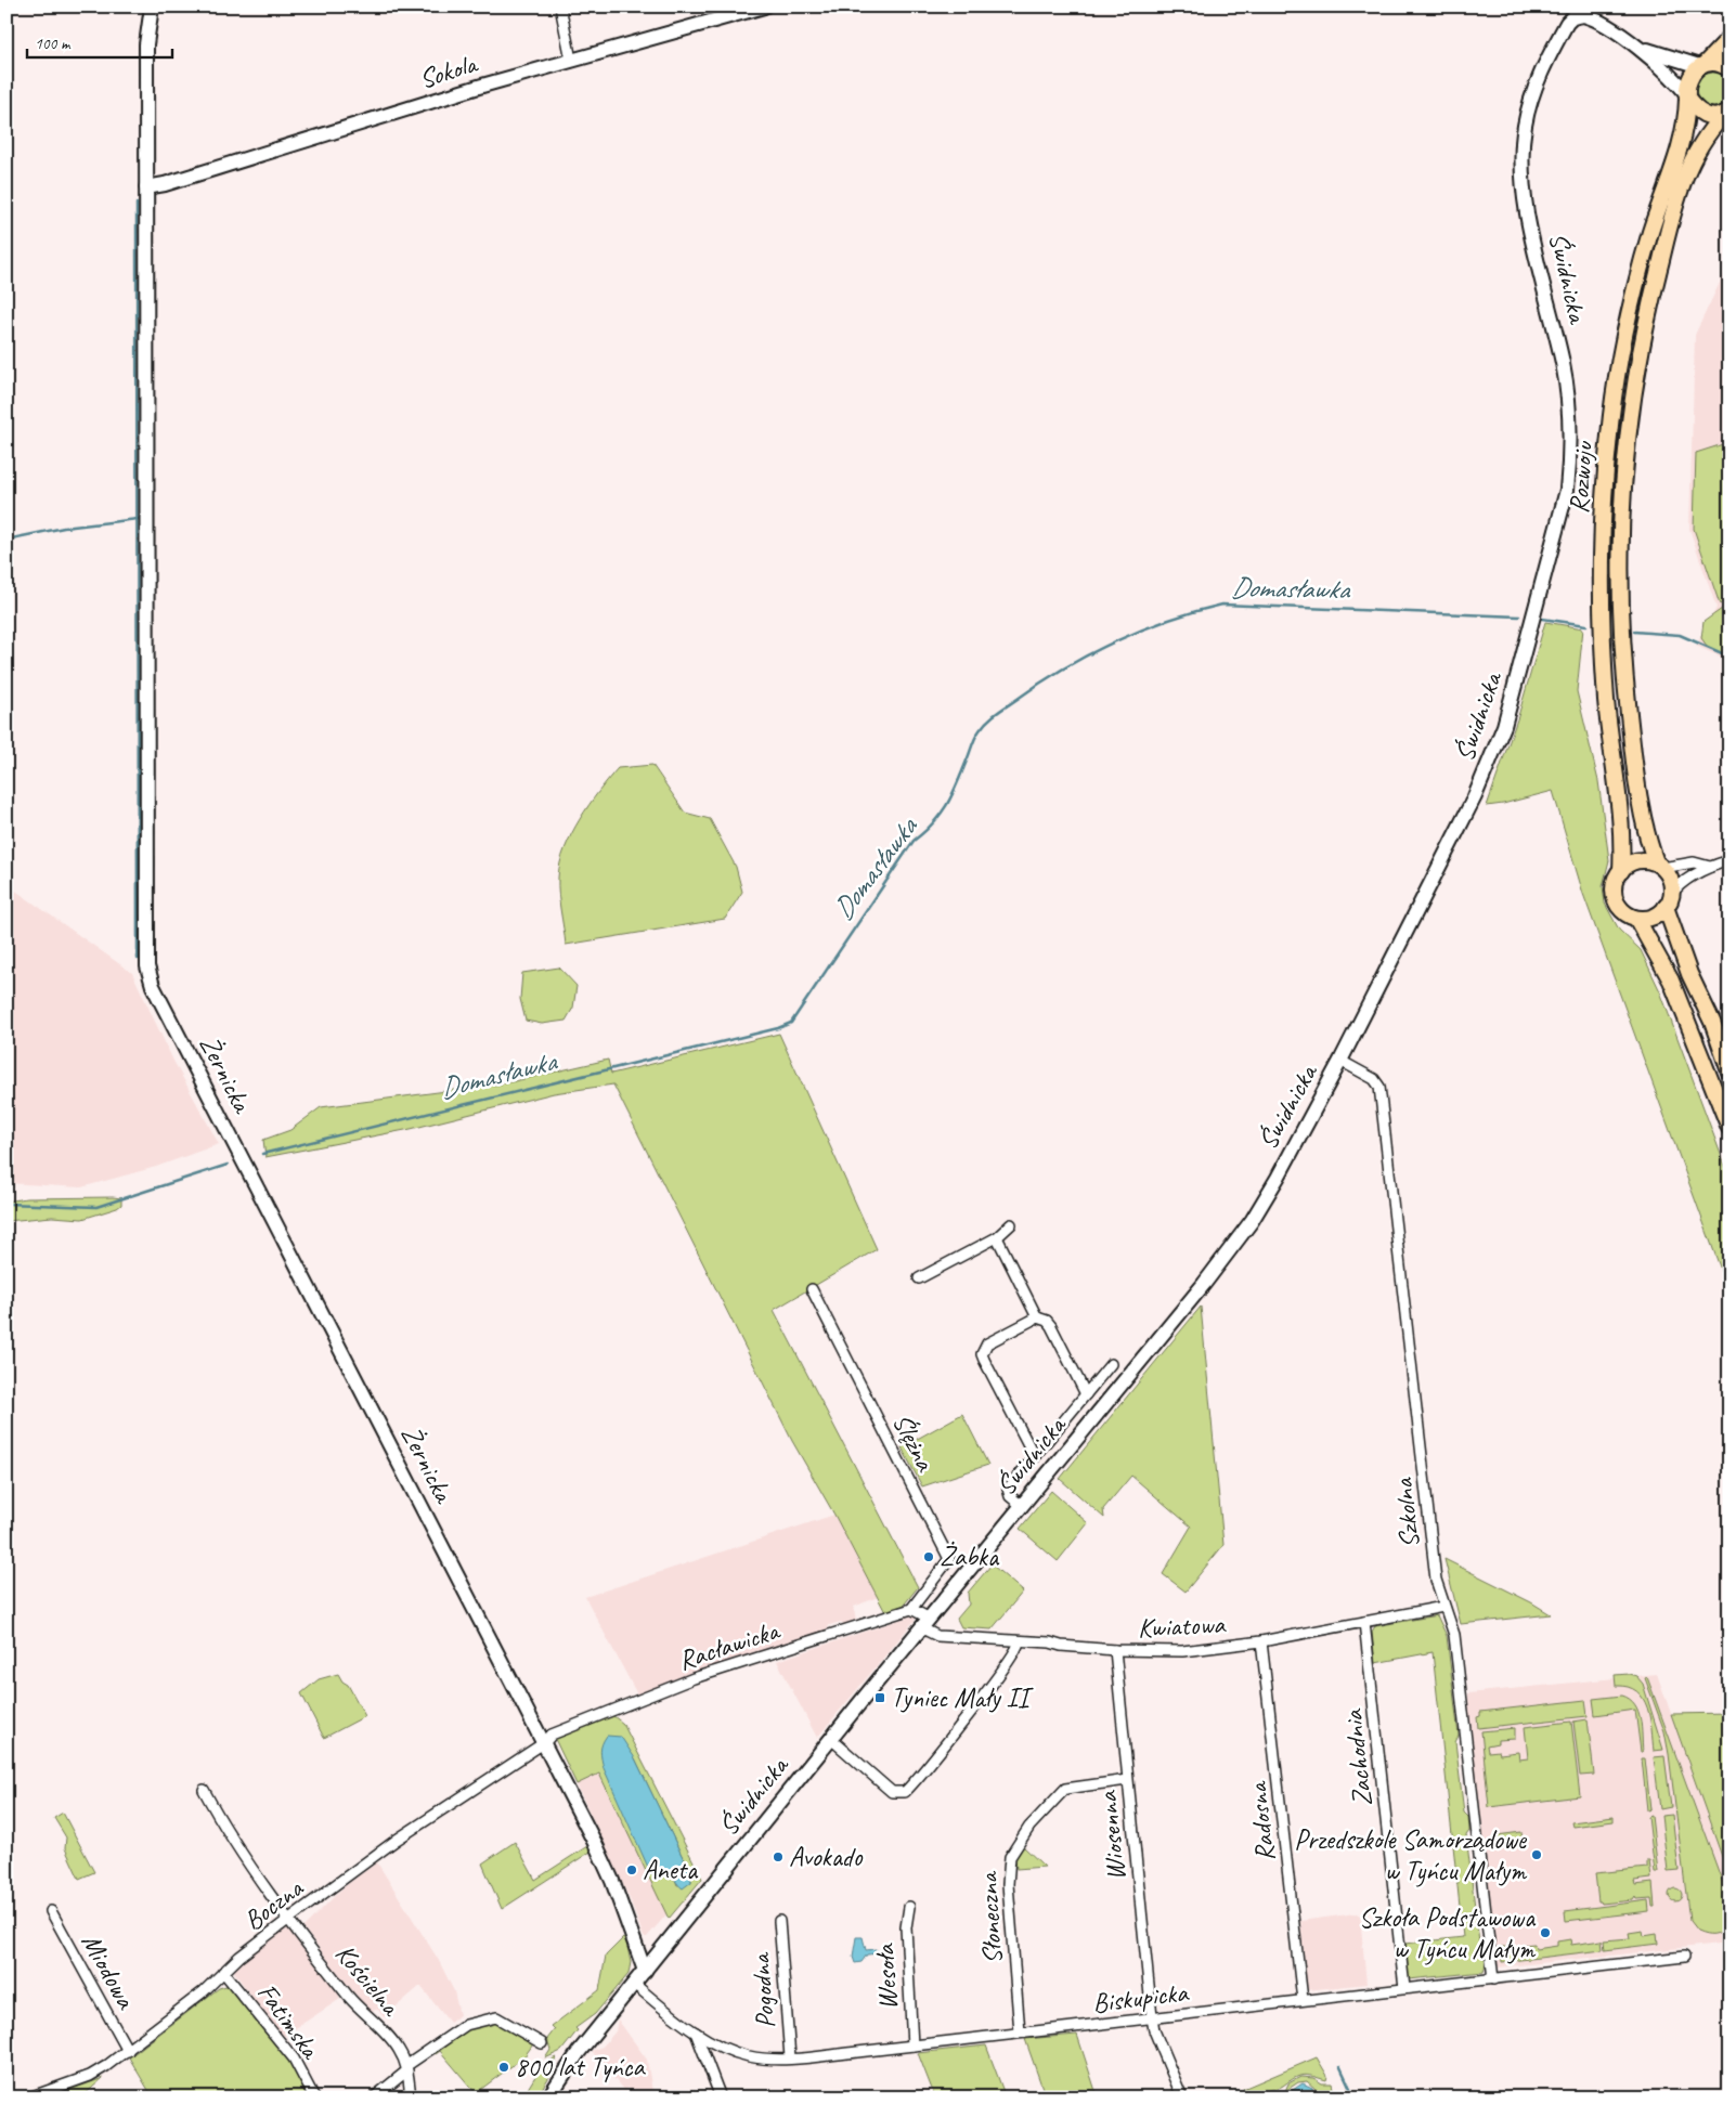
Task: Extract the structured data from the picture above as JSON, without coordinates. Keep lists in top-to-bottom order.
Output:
{
  "streets": {
    "main road": ["Rozwoju"],
    "street": [
      "Sokola",
      "Świdnicka",
      "Żernicka",
      "Ślężna",
      "Szkolna",
      "Kwiatowa",
      "Racławicka",
      "Zachodnia",
      "Radosna",
      "Wiosenna",
      "Boczna",
      "Słoneczna",
      "Miodowa",
      "Wesoła",
      "Kościelna",
      "Pogodna",
      "Biskupicka",
      "Fatimska"
    ]
  },
  "crossings": [
    ["Sokola", "Żernicka"],
    ["Świdnicka", "Rozwoju"],
    ["Świdnicka", "Żernicka"],
    ["Świdnicka", "Szkolna"],
    ["Świdnicka", "Kwiatowa"],
    ["Świdnicka", "Biskupicka"],
    ["Żernicka", "Racławicka"],
    ["Żernicka", "Boczna"],
    ["Ślężna", "Racławicka"],
    ["Szkolna", "Kwiatowa"],
    ["Szkolna", "Biskupicka"],
    ["Kwiatowa", "Zachodnia"],
    ["Kwiatowa", "Radosna"],
    ["Kwiatowa", "Wiosenna"],
    ["Racławicka", "Boczna"],
    ["Zachodnia", "Biskupicka"],
    ["Radosna", "Biskupicka"],
    ["Wiosenna", "Słoneczna"],
    ["Wiosenna", "Biskupicka"],
    ["Boczna", "Miodowa"],
    ["Boczna", "Kościelna"],
    ["Boczna", "Fatimska"],
    ["Słoneczna", "Biskupicka"],
    ["Wesoła", "Biskupicka"],
    ["Pogodna", "Biskupicka"]
  ],
  "water": ["Domasławka"],
  "places": {
    "other": [
      "Żabka",
      "Przedszkole Samorządowe w Tyńcu Małym",
      "Avokado",
      "Aneta",
      "Szkoła Podstawowa w Tyńcu Małym",
      "800 lat Tyńca"
    ],
    "transit": ["Tyniec Mały II"]
  },
  "scale_bar": "100 m"
}
